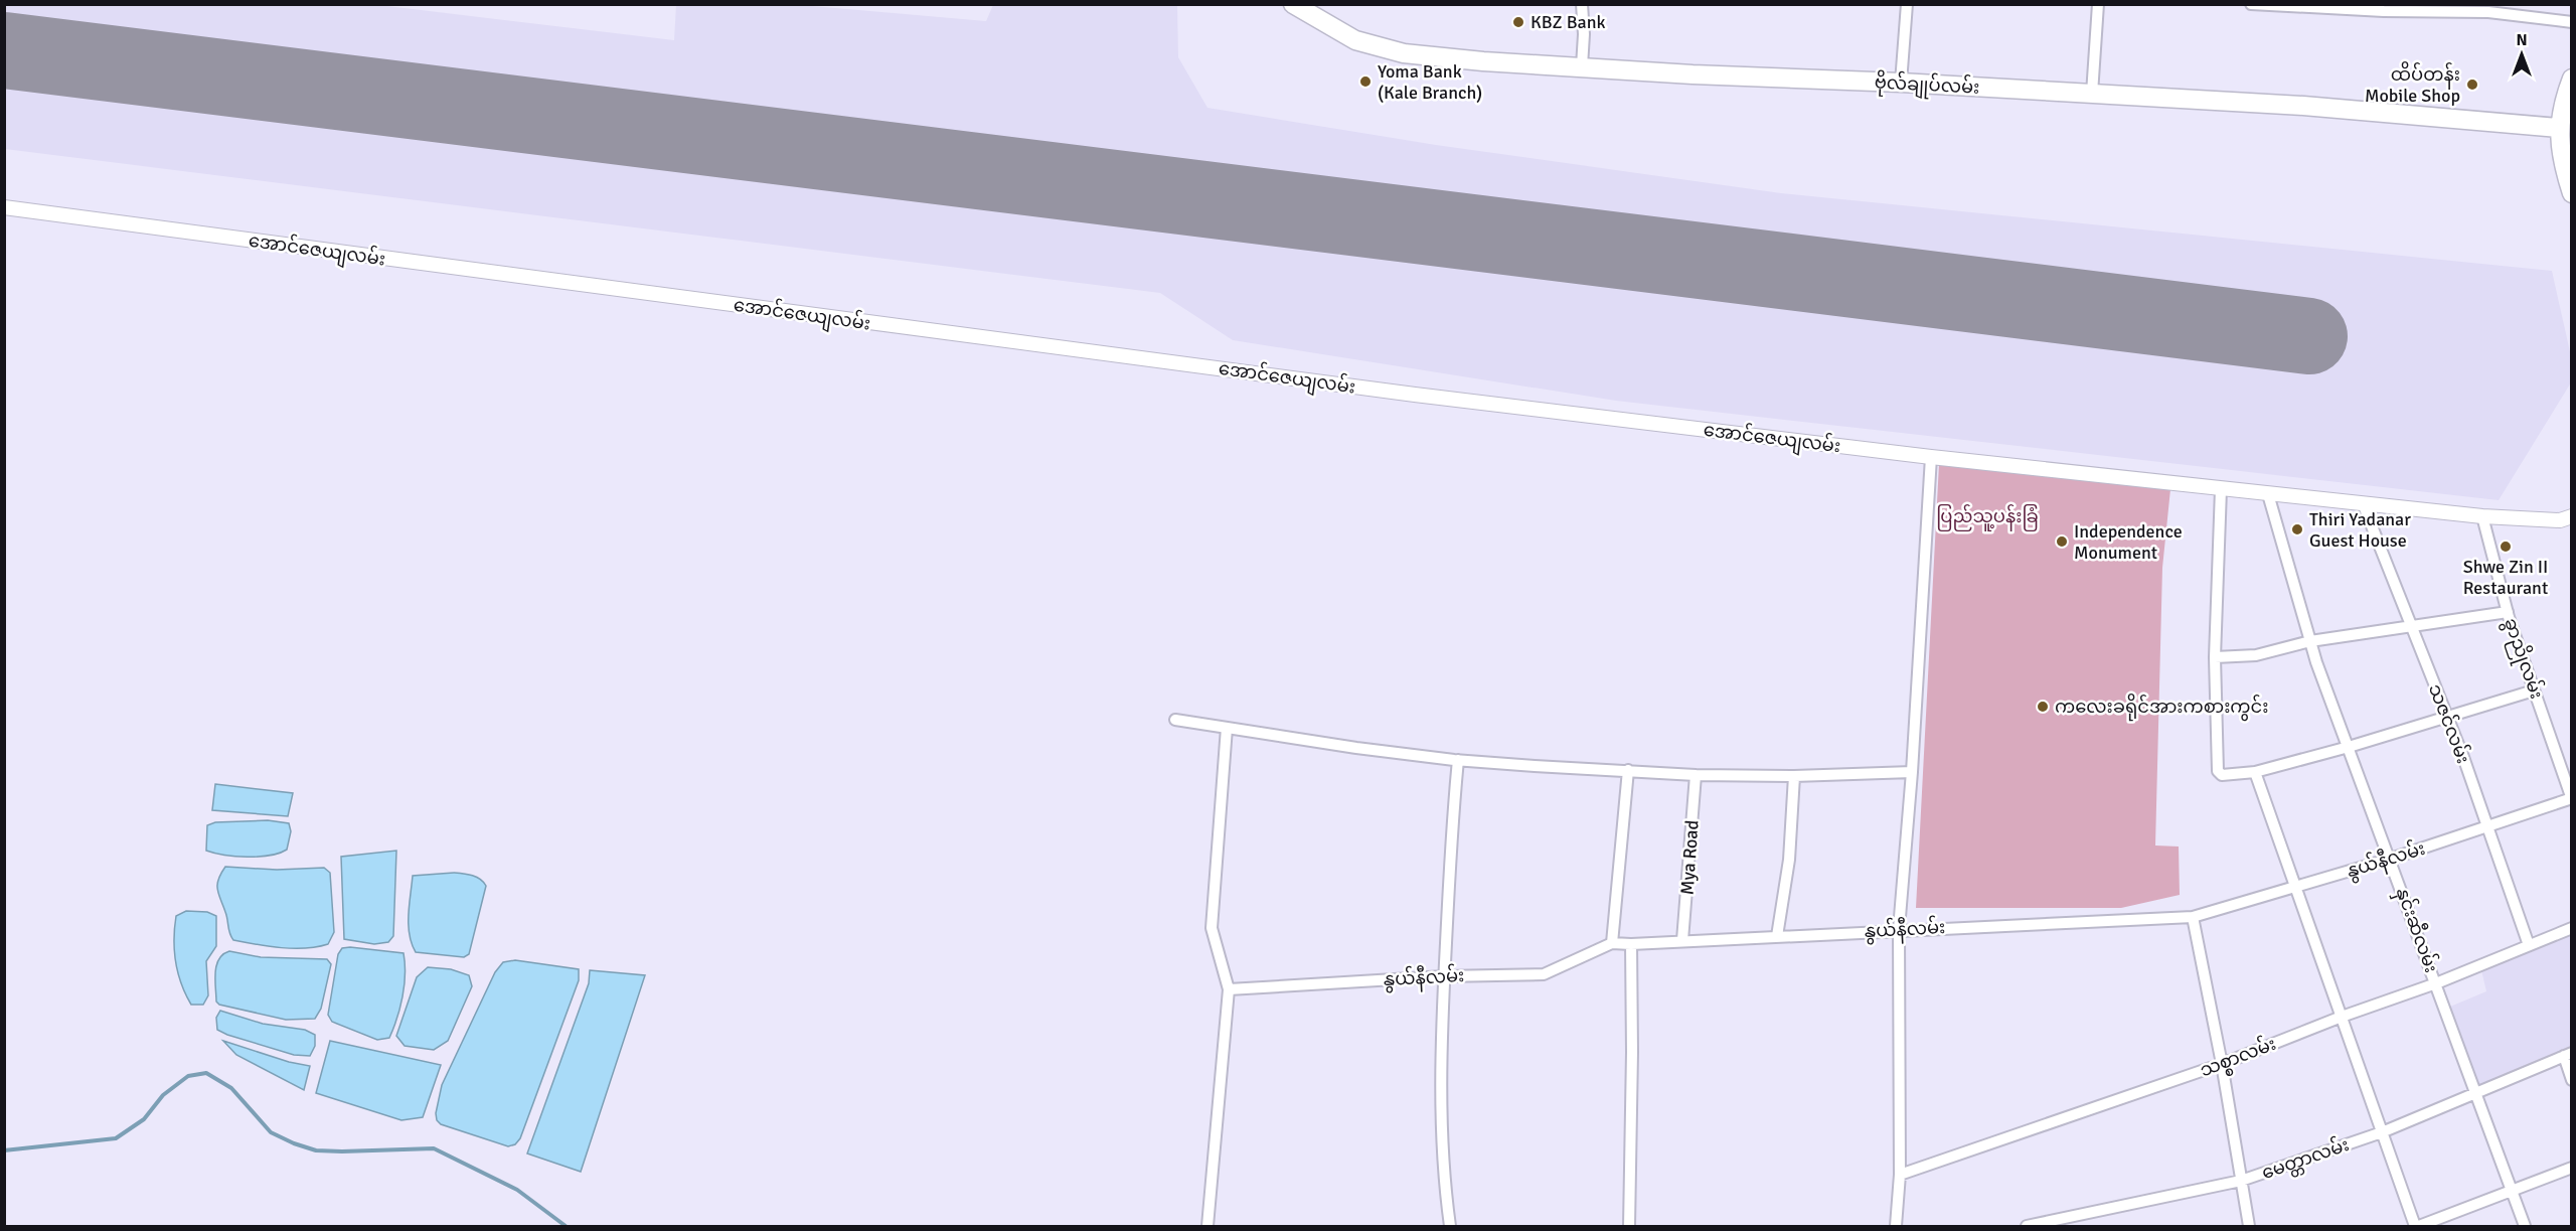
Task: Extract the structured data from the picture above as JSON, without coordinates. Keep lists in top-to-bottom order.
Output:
{
  "streets": {
    "highway": ["ဗိုလ်ချုပ်လမ်း"],
    "street": [
      "အောင်ဇေယျလမ်း",
      "ခွာညိုလမ်း",
      "သဇင်လမ်း",
      "Mya Road",
      "နွယ်နီလမ်း",
      "နှင်းဆီလမ်း",
      "သစ္စာလမ်း",
      "မေတ္တာလမ်း"
    ]
  },
  "crossings": [
    ["အောင်ဇေယျလမ်း", "ခွာညိုလမ်း"],
    ["အောင်ဇေယျလမ်း", "သဇင်လမ်း"],
    ["အောင်ဇေယျလမ်း", "နှင်းဆီလမ်း"],
    ["ခွာညိုလမ်း", "နွယ်နီလမ်း"],
    ["သဇင်လမ်း", "နွယ်နီလမ်း"],
    ["သဇင်လမ်း", "သစ္စာလမ်း"],
    ["Mya Road", "နွယ်နီလမ်း"],
    ["နွယ်နီလမ်း", "နှင်းဆီလမ်း"],
    ["နှင်းဆီလမ်း", "သစ္စာလမ်း"],
    ["နှင်းဆီလမ်း", "မေတ္တာလမ်း"]
  ],
  "parks": ["ပြည်သူ့ပန်းခြံ"],
  "places": [
    "KBZ Bank",
    "Yoma Bank (Kale Branch)",
    "ထိပ်တန်း Mobile Shop",
    "Thiri Yadanar Guest House",
    "Independence Monument",
    "Shwe Zin II Restaurant",
    "ကလေးခရိုင်အားကစားကွင်း"
  ],
  "north": "top"
}
